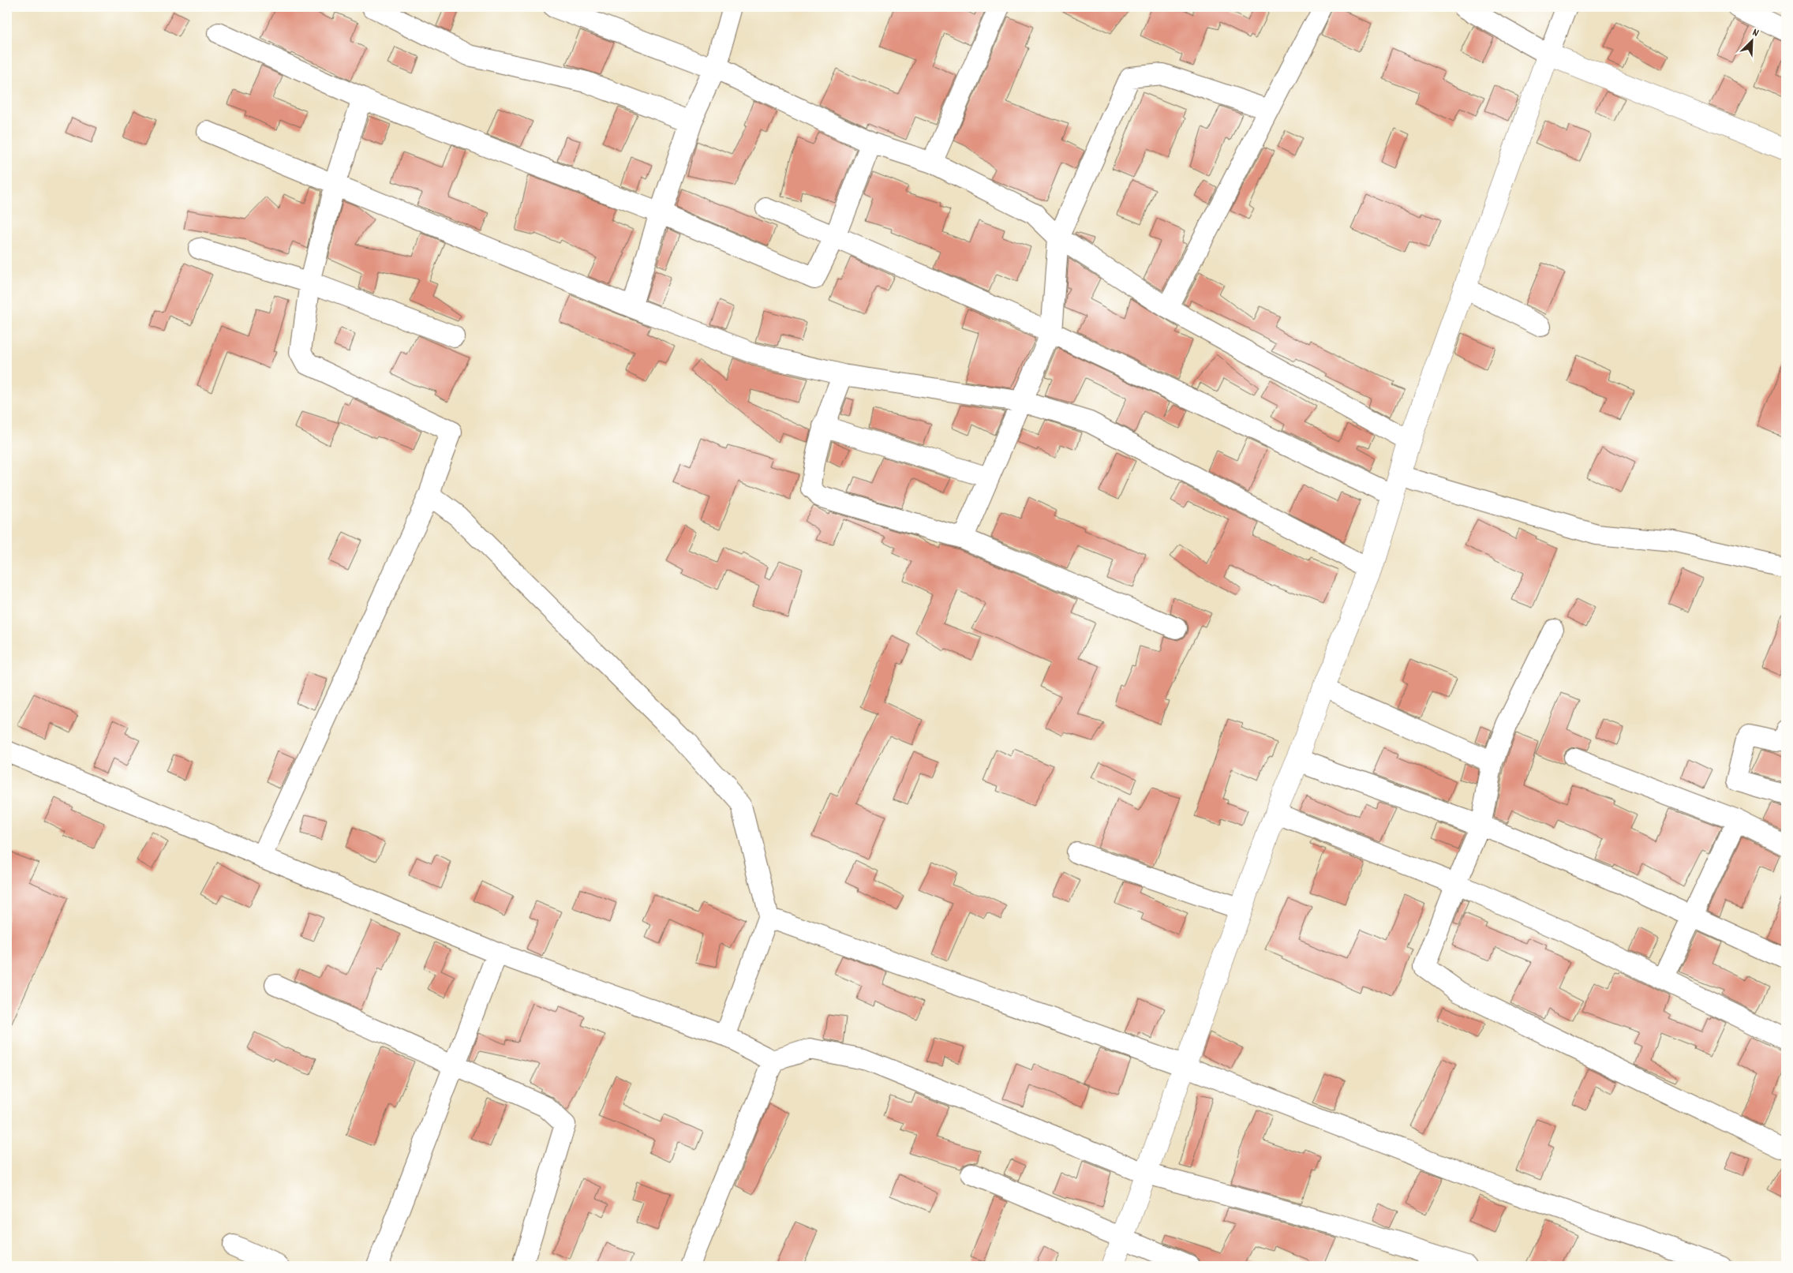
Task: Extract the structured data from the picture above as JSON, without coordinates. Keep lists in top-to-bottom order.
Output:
{
  "north": "top right"
}
